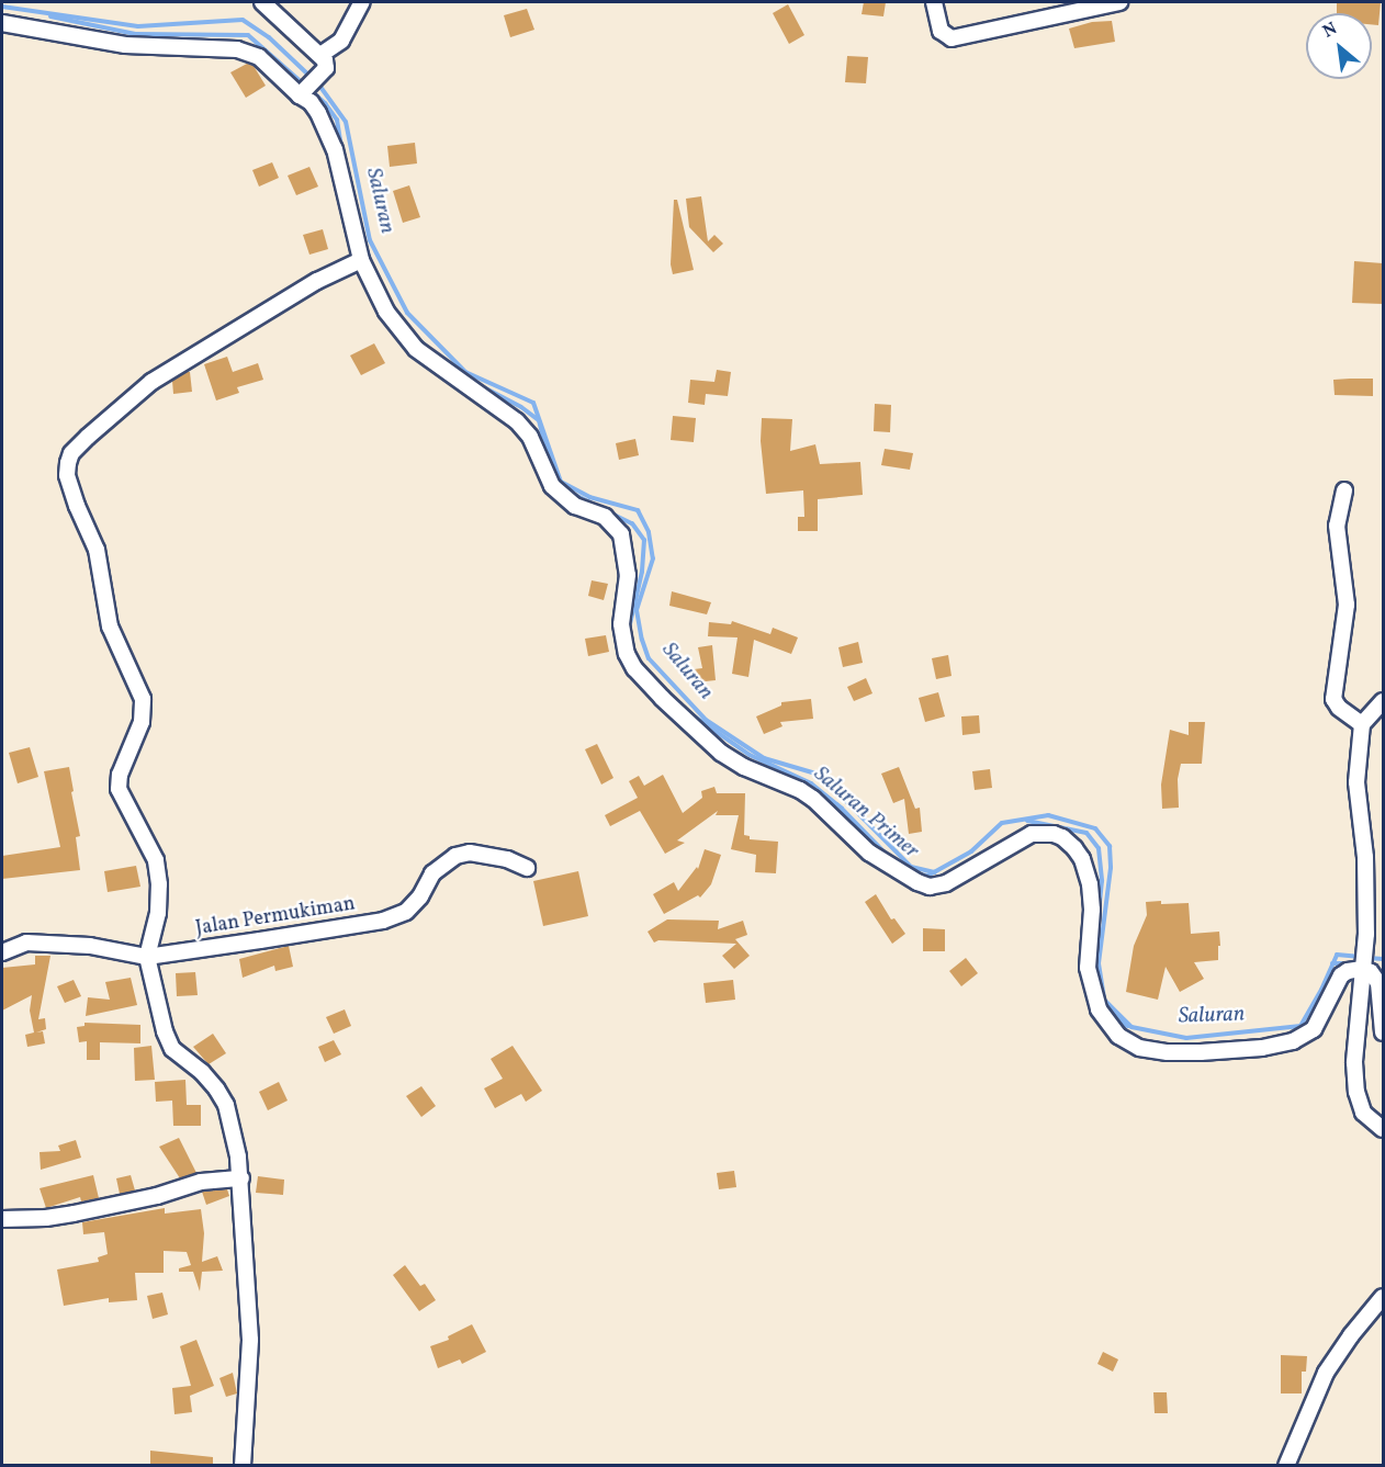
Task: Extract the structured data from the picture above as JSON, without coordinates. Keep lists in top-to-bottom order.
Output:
{
  "streets": {
    "street": ["Jalan Permukiman"]
  },
  "water": ["Saluran", "Saluran Primer"],
  "north": "top left"
}
